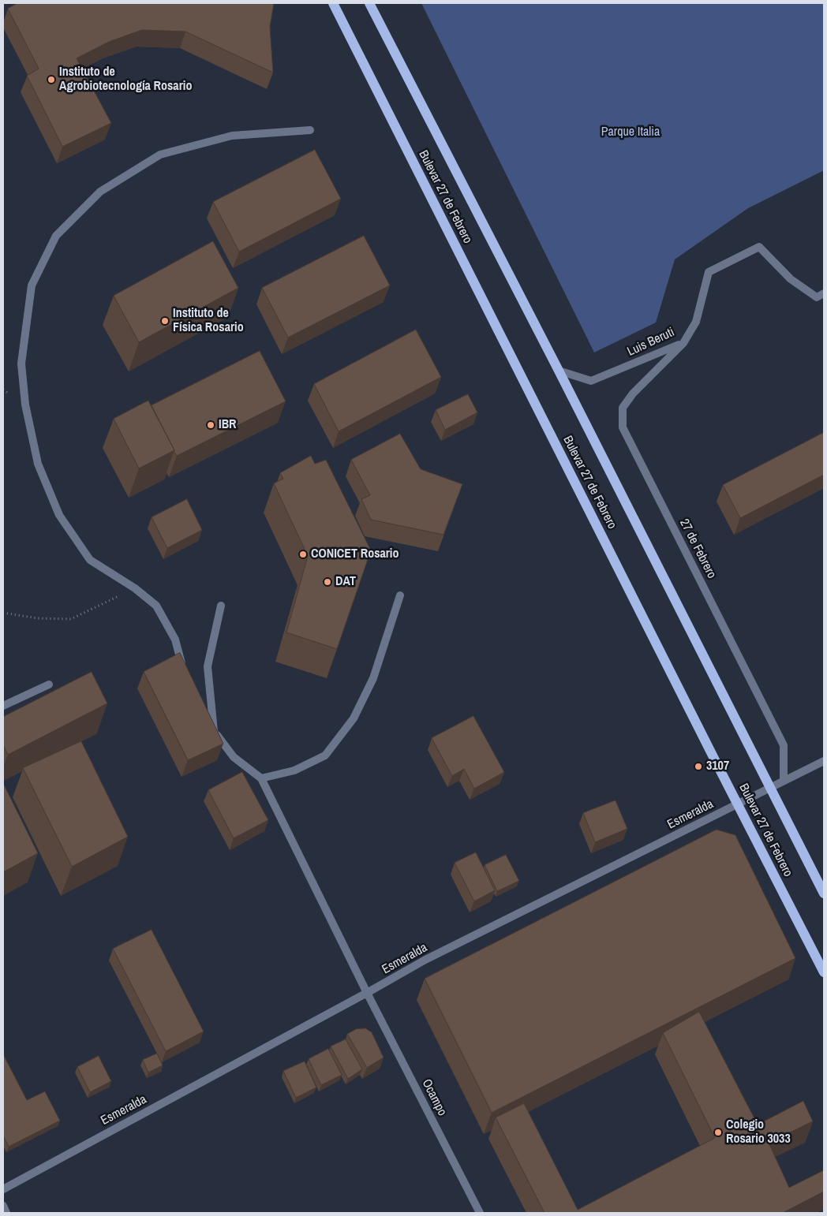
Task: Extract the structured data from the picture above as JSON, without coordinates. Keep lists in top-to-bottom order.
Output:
{
  "streets": {
    "main road": ["Bulevar 27 de Febrero"],
    "street": [
      "Luis Beruti",
      "27 de Febrero",
      "Esmeralda",
      "Ocampo"
    ]
  },
  "crossings": [
    ["Bulevar 27 de Febrero", "Luis Beruti"],
    ["Bulevar 27 de Febrero", "Esmeralda"],
    ["Luis Beruti", "27 de Febrero"],
    ["27 de Febrero", "Esmeralda"],
    ["Esmeralda", "Ocampo"]
  ],
  "parks": ["Parque Italia"],
  "places": [
    "Instituto de Agrobiotecnología Rosario",
    "Instituto de Física Rosario",
    "IBR",
    "CONICET Rosario",
    "DAT",
    "3107",
    "Colegio Rosario 3033"
  ]
}
